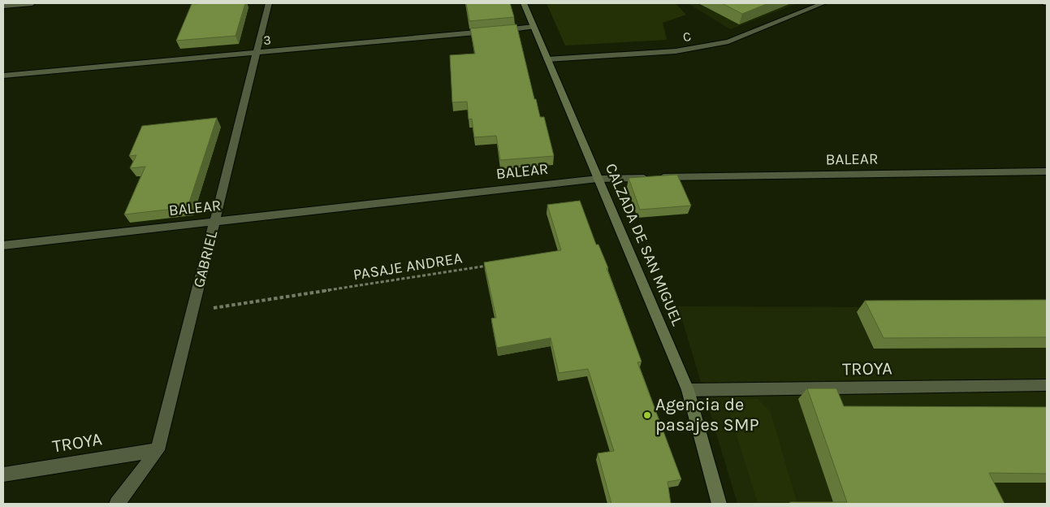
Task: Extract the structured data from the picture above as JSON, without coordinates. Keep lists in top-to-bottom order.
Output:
{
  "streets": {
    "main road": ["CALZADA DE SAN MIGUEL"],
    "street": [
      "C",
      "3",
      "BALEAR",
      "GABRIEL",
      "TROYA"
    ],
    "path": ["PASAJE ANDREA"]
  },
  "crossings": [
    ["C", "CALZADA DE SAN MIGUEL"],
    ["3", "CALZADA DE SAN MIGUEL"],
    ["3", "GABRIEL"],
    ["BALEAR", "CALZADA DE SAN MIGUEL"],
    ["BALEAR", "GABRIEL"],
    ["CALZADA DE SAN MIGUEL", "TROYA"],
    ["GABRIEL", "PASAJE ANDREA"],
    ["GABRIEL", "TROYA"]
  ],
  "places": ["Agencia de pasajes SMP"]
}
